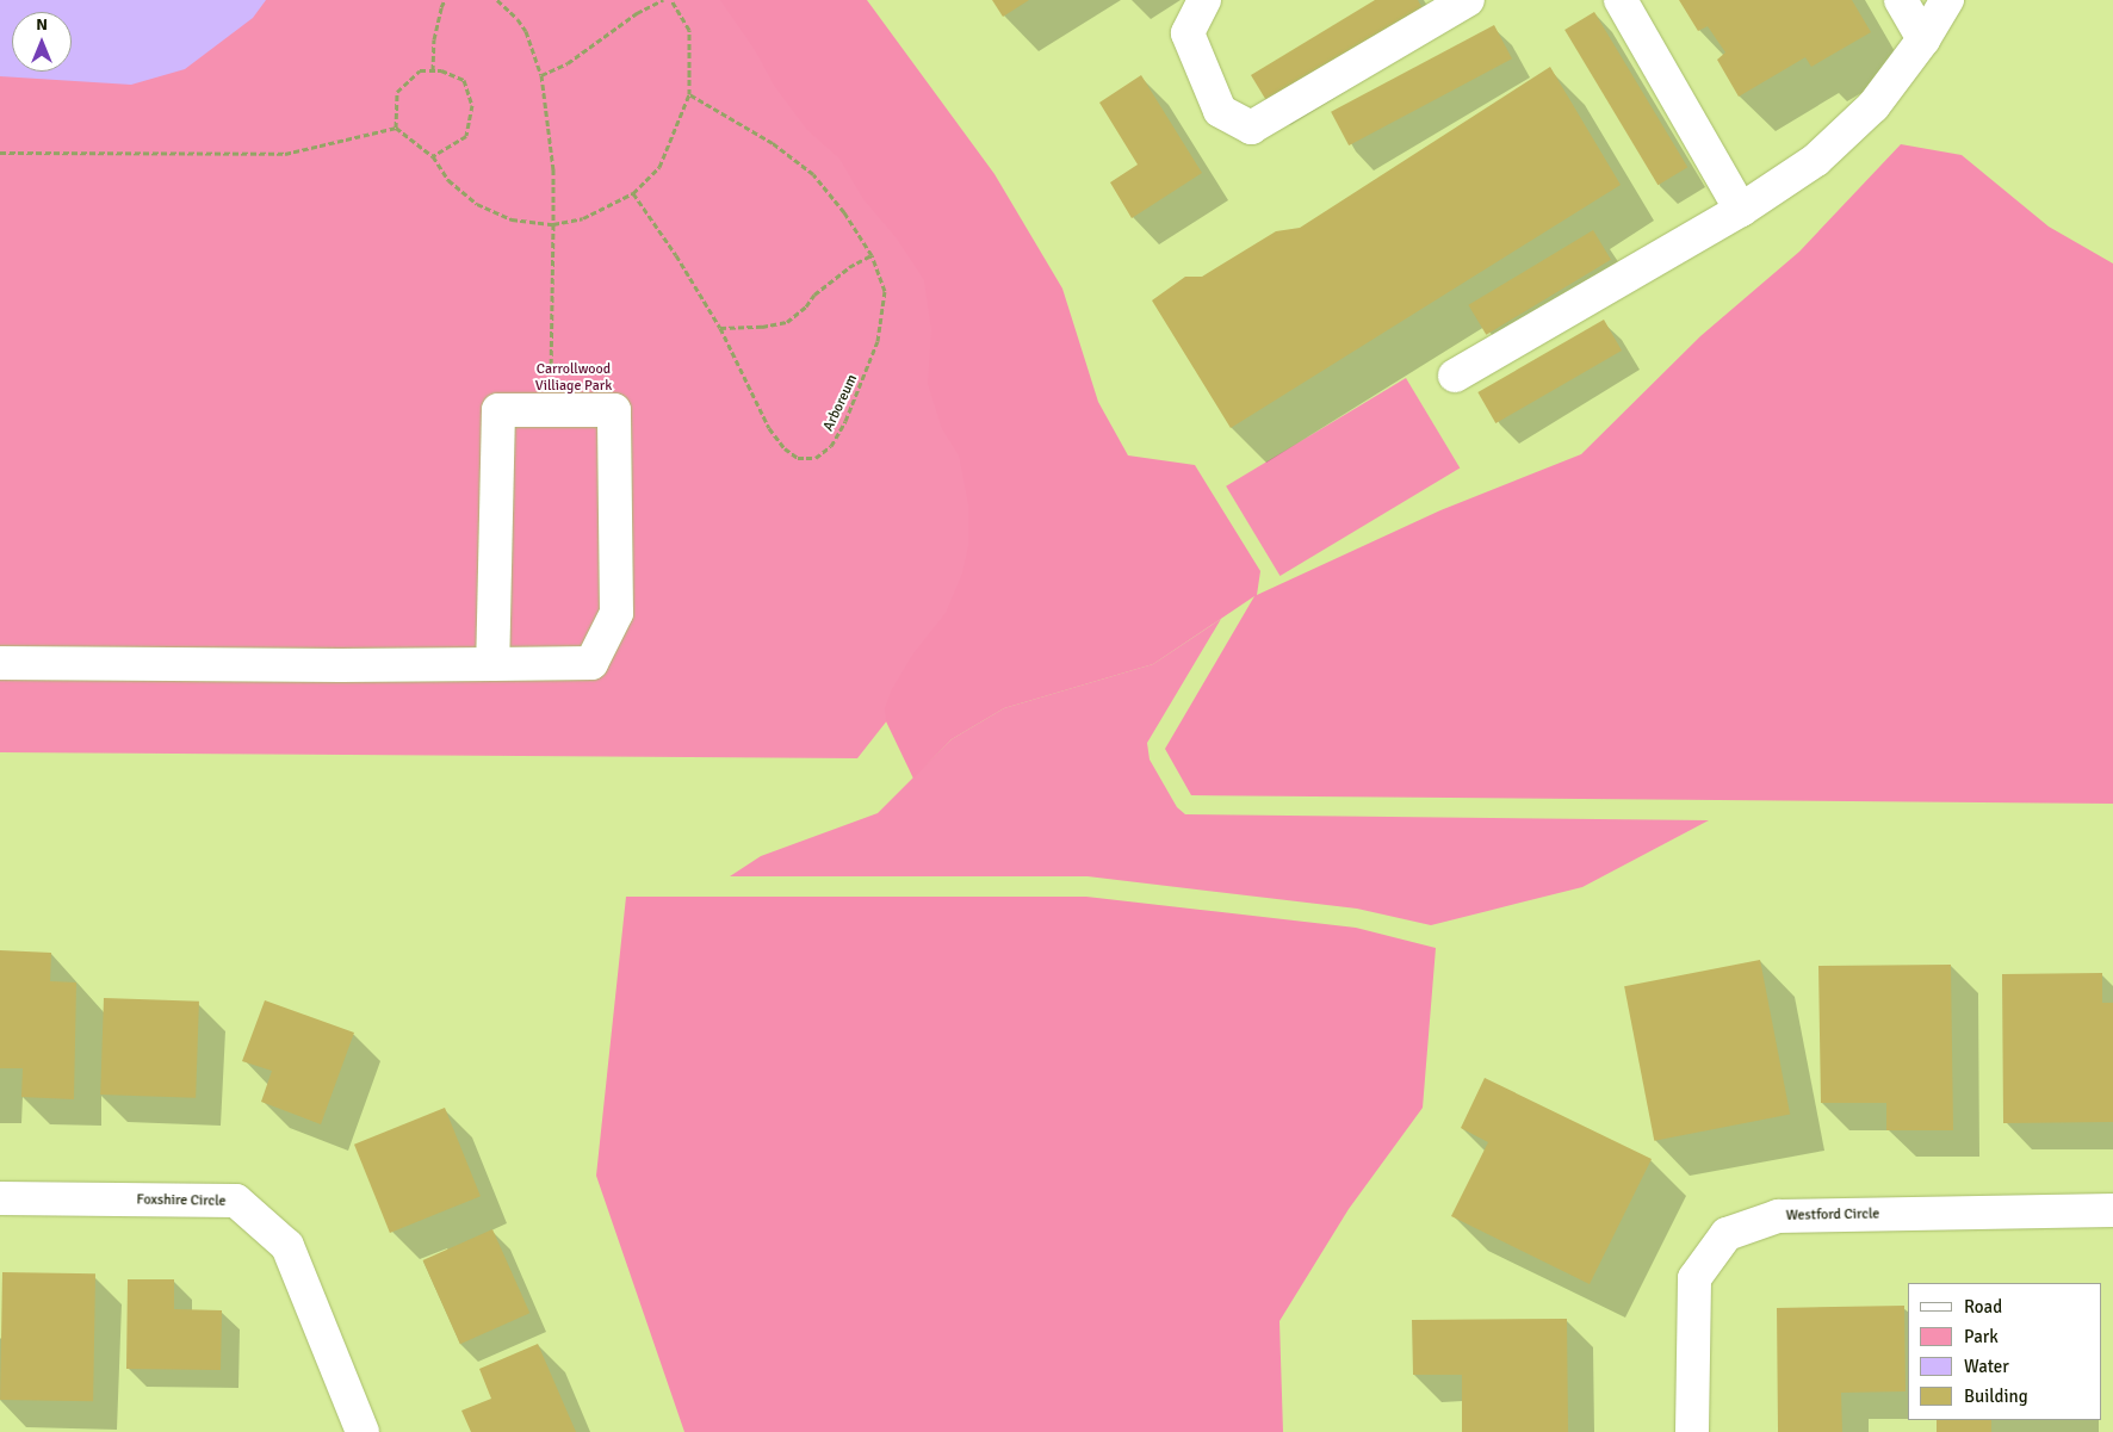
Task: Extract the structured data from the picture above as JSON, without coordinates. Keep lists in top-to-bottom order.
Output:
{
  "streets": {
    "street": ["Foxshire Circle", "Westford Circle"],
    "path": ["Arboreum"]
  },
  "parks": ["Carrollwood Villiage Park"],
  "legend": [
    "Road",
    "Park",
    "Water",
    "Building"
  ],
  "north": "top"
}
